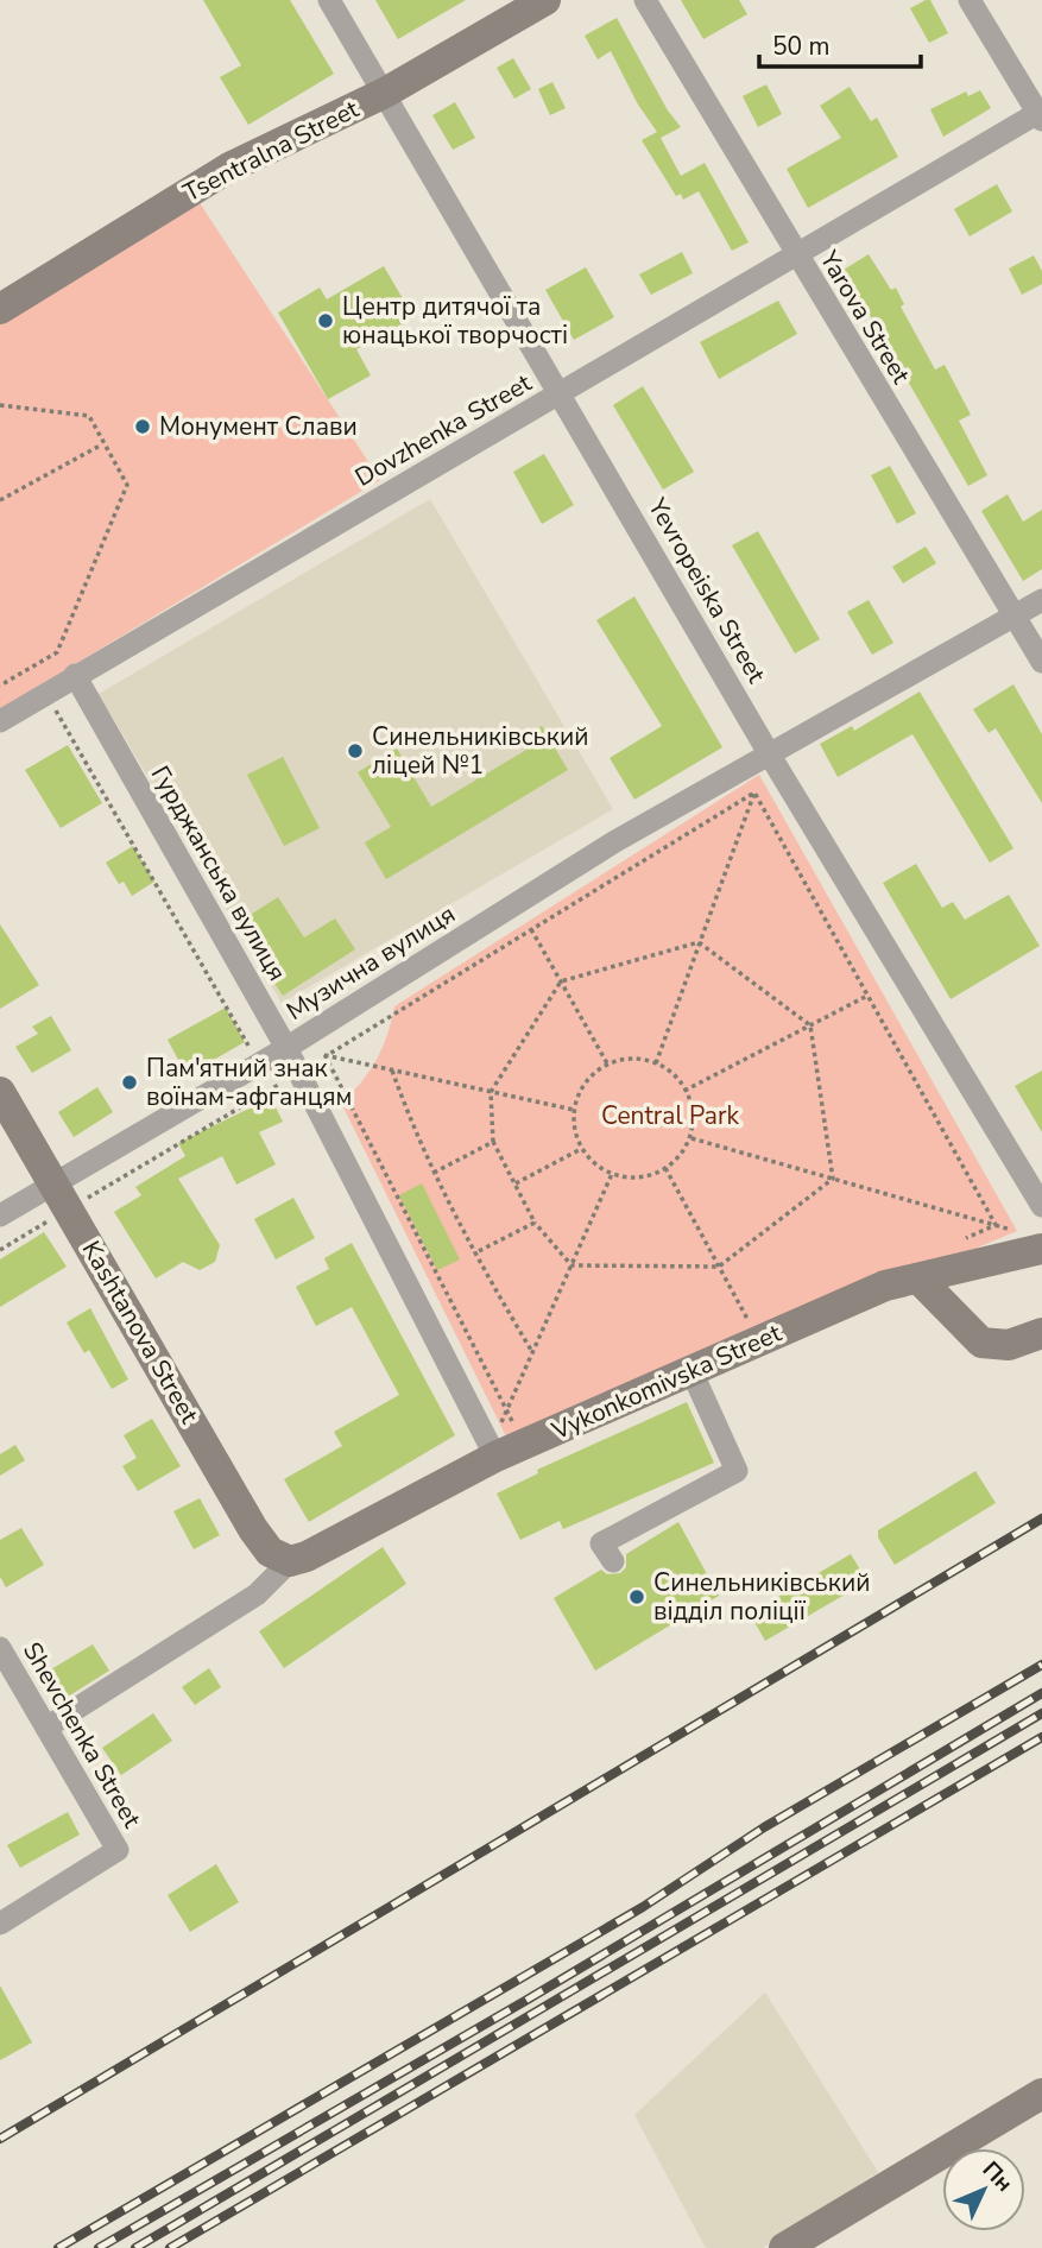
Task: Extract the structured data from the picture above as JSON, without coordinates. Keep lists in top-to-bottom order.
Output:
{
  "streets": {
    "street": [
      "Tsentralna Street",
      "Yarova Street",
      "Dovzhenka Street",
      "Yevropeiska Street",
      "Гурджанська вулиця",
      "Музична вулиця",
      "Kashtanova Street",
      "Vykonkomivska Street",
      "Shevchenka Street"
    ]
  },
  "crossings": [
    ["Tsentralna Street", "Yevropeiska Street"],
    ["Yarova Street", "Dovzhenka Street"],
    ["Yarova Street", "Музична вулиця"],
    ["Dovzhenka Street", "Yevropeiska Street"],
    ["Dovzhenka Street", "Гурджанська вулиця"],
    ["Yevropeiska Street", "Музична вулиця"],
    ["Гурджанська вулиця", "Музична вулиця"],
    ["Гурджанська вулиця", "Vykonkomivska Street"],
    ["Музична вулиця", "Kashtanova Street"],
    ["Kashtanova Street", "Vykonkomivska Street"],
    ["Vykonkomivska Street", "Shevchenka Street"]
  ],
  "parks": ["Central Park"],
  "places": [
    "Центр дитячої та юнацької творчості",
    "Монумент Слави",
    "Синельниківський ліцей №1",
    "Пам'ятний знак воїнам-афганцям",
    "Синельниківський відділ поліції"
  ],
  "scale_bar": "50 m",
  "north": "top right"
}
